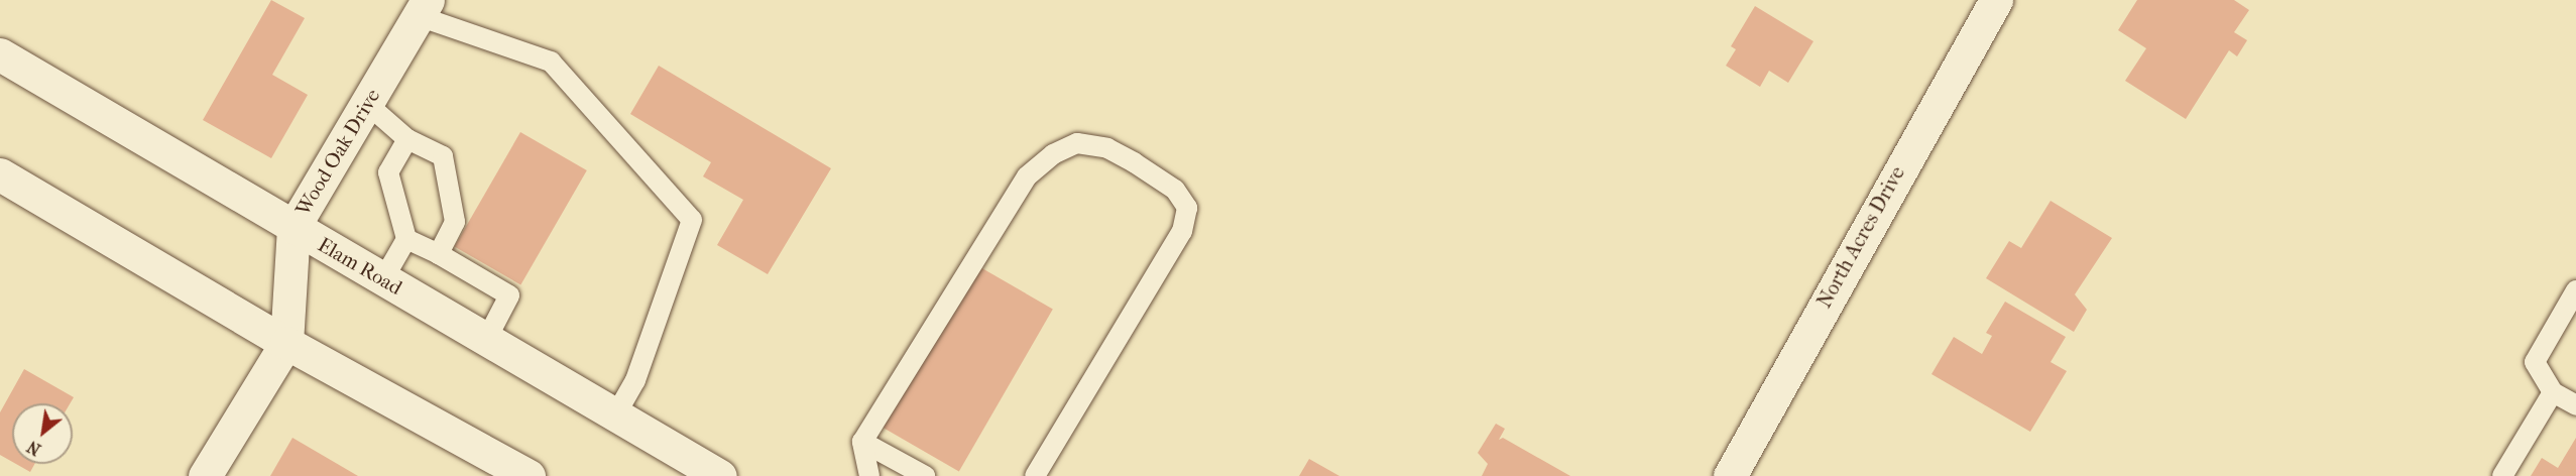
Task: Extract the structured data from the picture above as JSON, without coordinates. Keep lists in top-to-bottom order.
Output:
{
  "streets": {
    "main road": ["Wood Oak Drive", "North Acres Drive", "Elam Road"]
  },
  "crossings": [
    ["Wood Oak Drive", "Elam Road"]
  ],
  "north": "bottom left"
}
